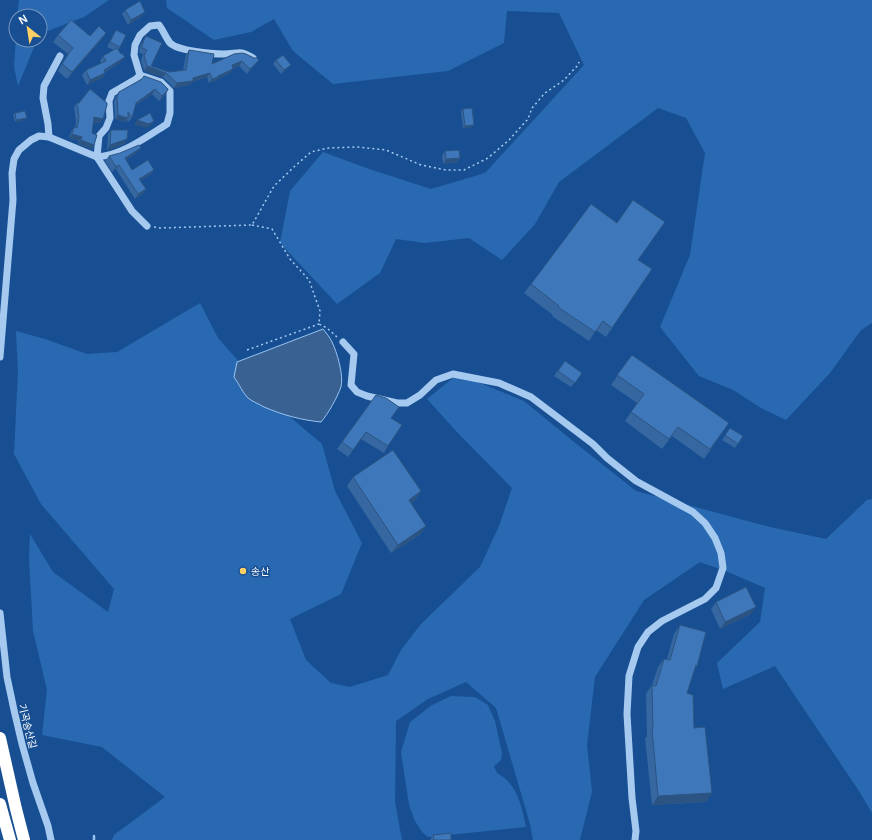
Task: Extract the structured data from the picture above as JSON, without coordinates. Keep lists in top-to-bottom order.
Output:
{
  "streets": {
    "street": ["기곡송산길"]
  },
  "places": ["송산"],
  "north": "top left"
}
